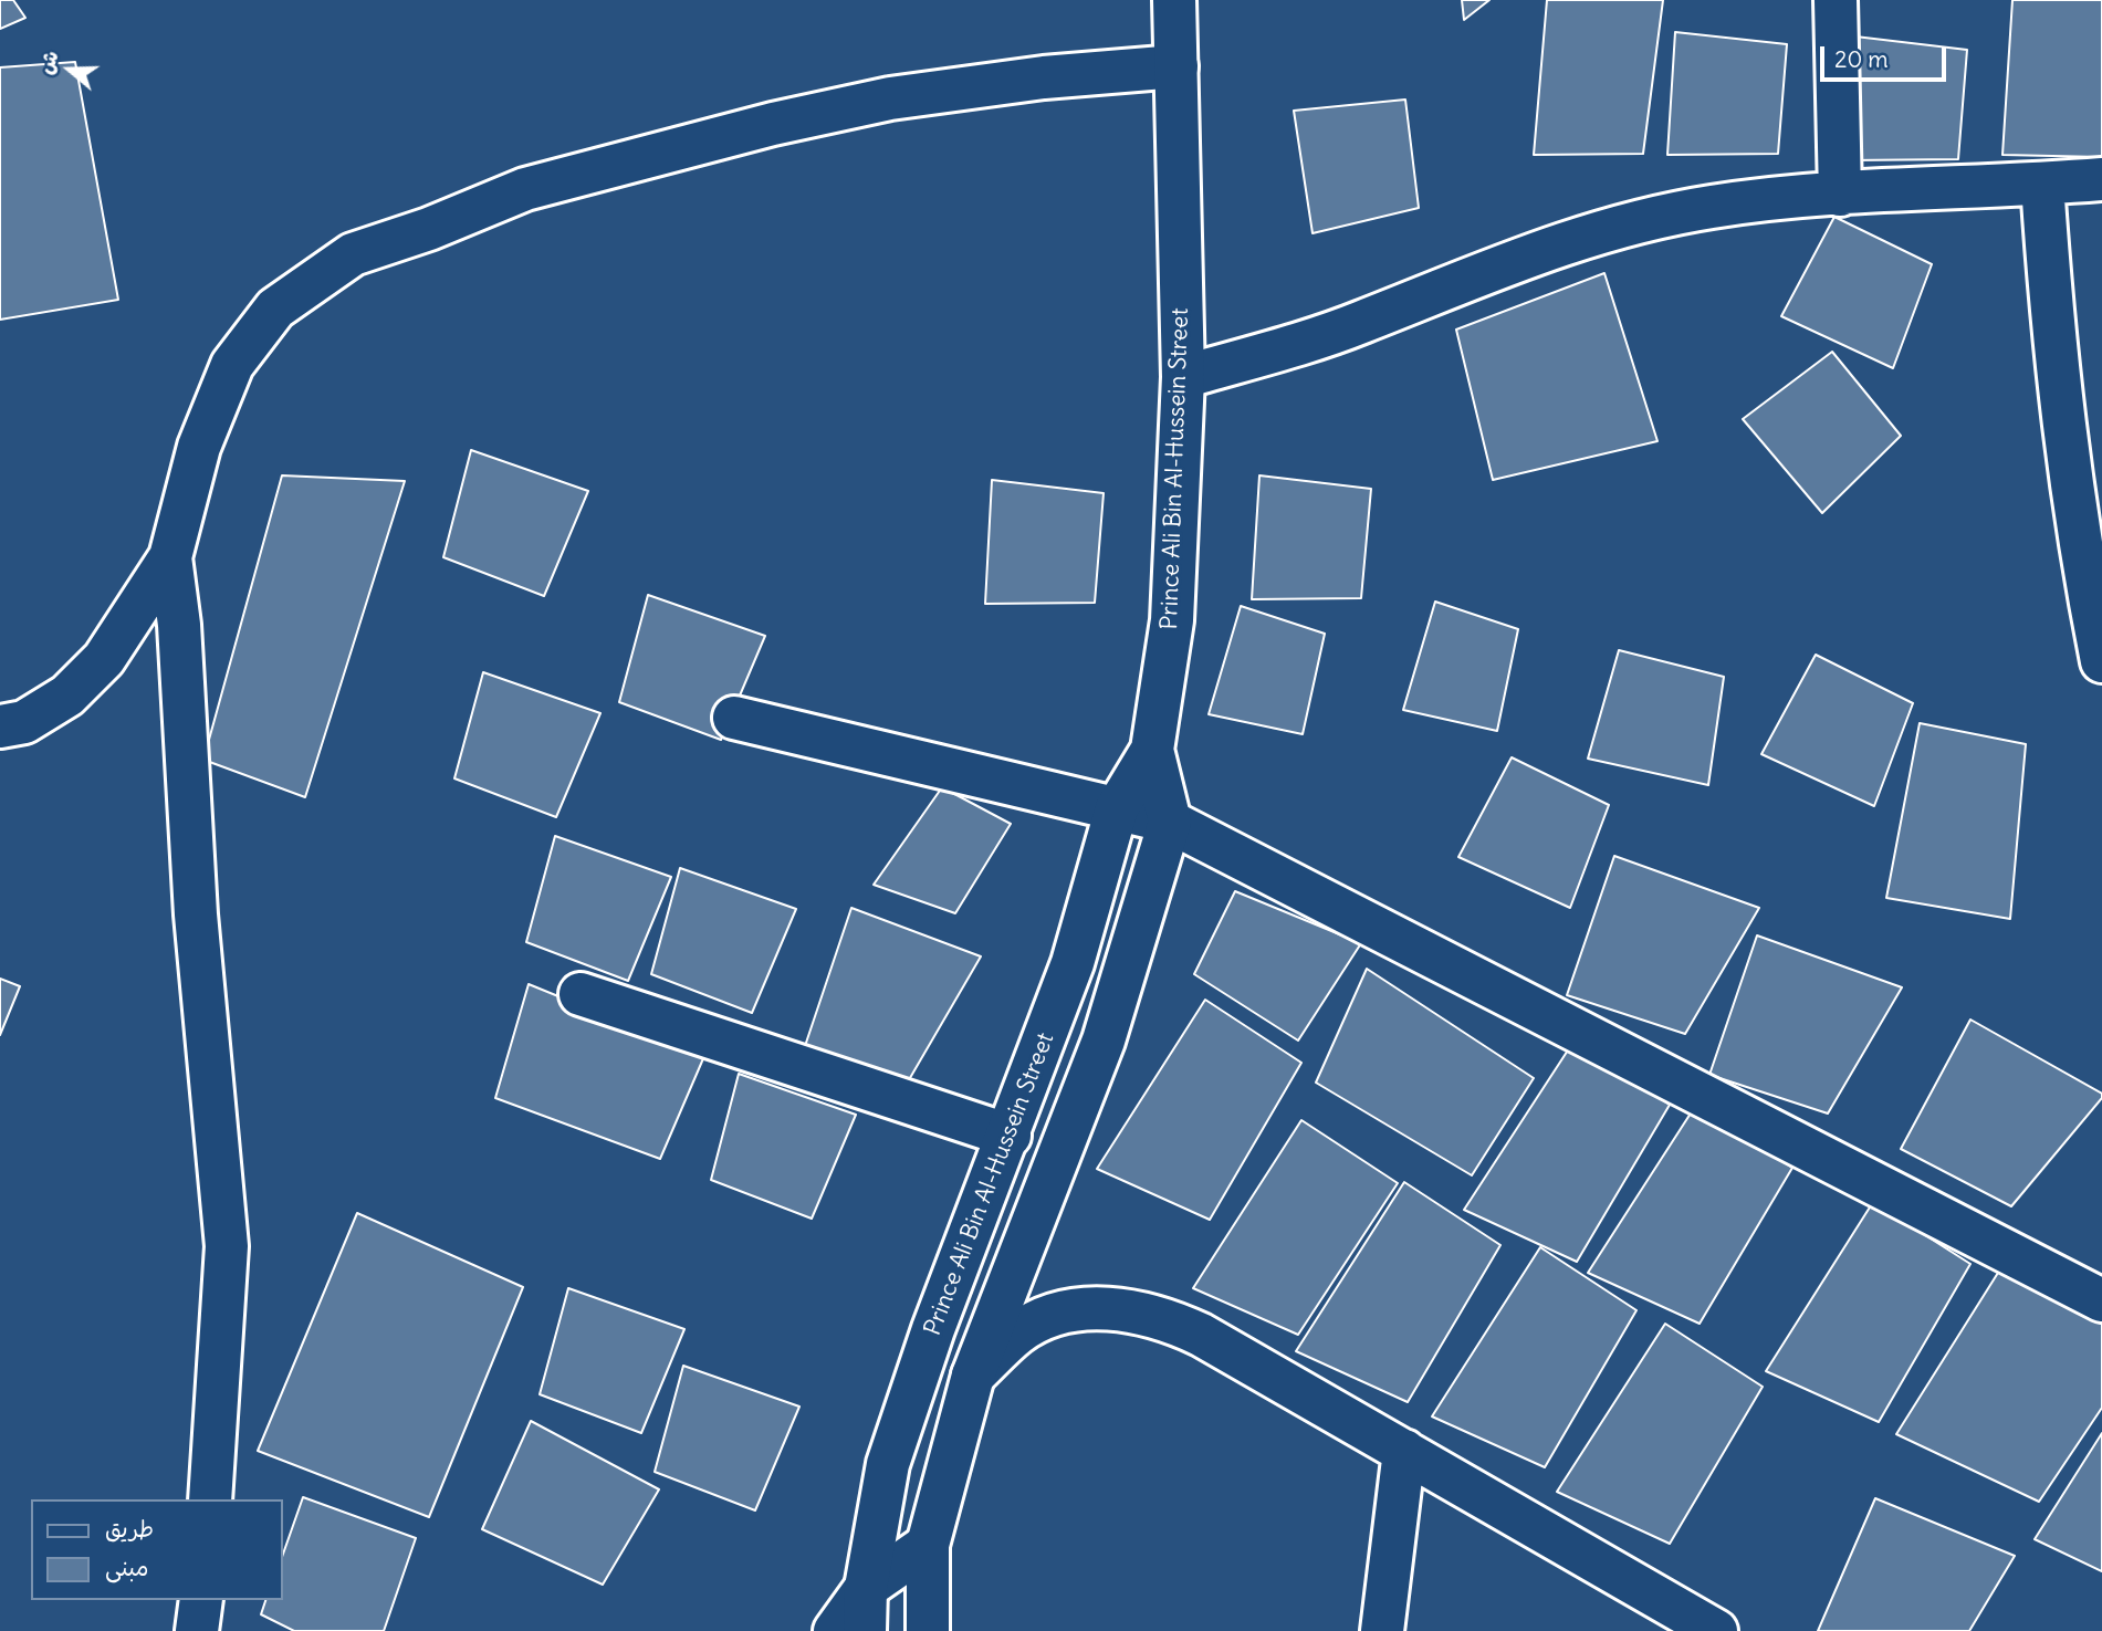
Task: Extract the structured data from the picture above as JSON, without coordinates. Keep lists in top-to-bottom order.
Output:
{
  "streets": {
    "street": ["Prince Ali Bin Al-Hussein Street"]
  },
  "legend": ["طريق", "مبنى"],
  "scale_bar": "20 m",
  "north": "left"
}
